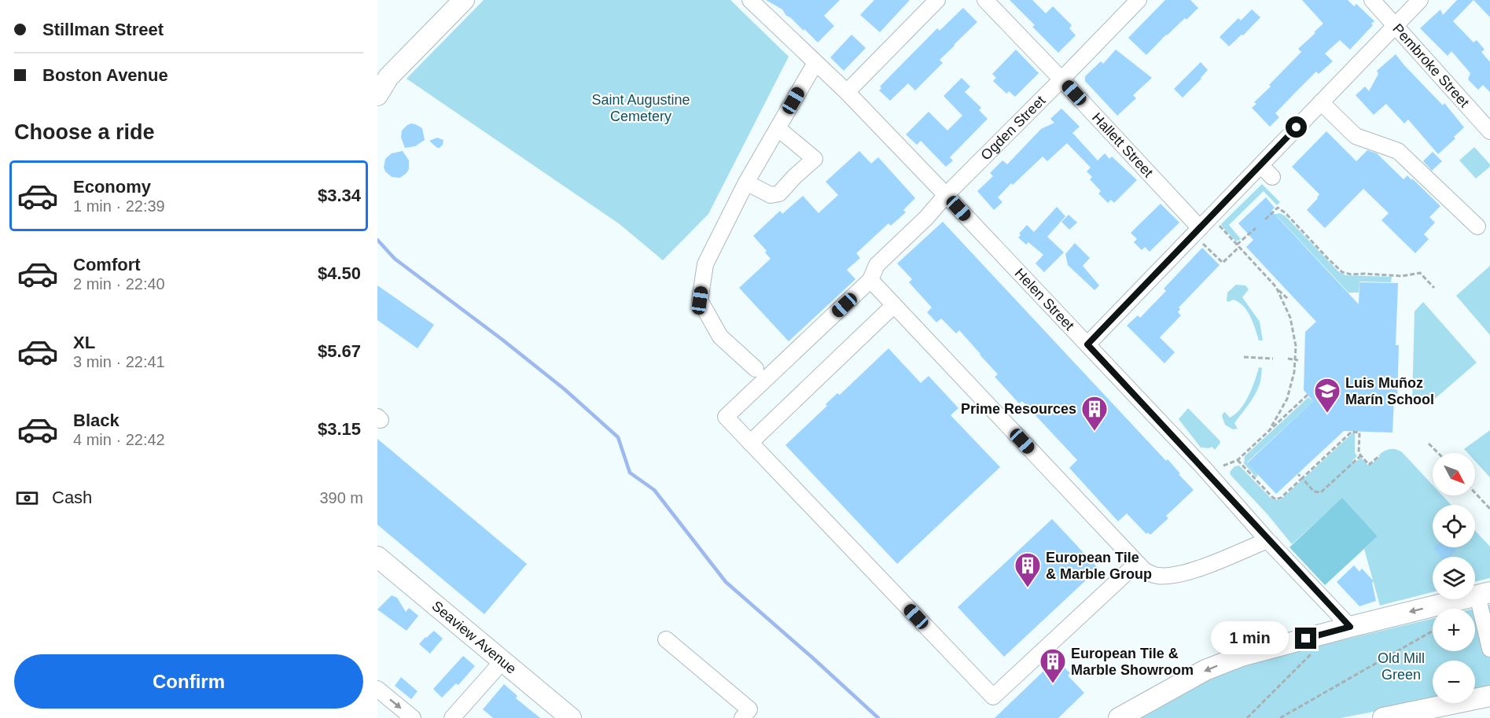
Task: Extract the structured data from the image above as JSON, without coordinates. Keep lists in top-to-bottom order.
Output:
{
  "streets": {
    "main road": ["Seaview Avenue"],
    "street": [
      "Pembroke Street",
      "Ogden Street",
      "Hallett Street",
      "Helen Street"
    ]
  },
  "crossings": [
    ["Ogden Street", "Hallett Street"],
    ["Ogden Street", "Helen Street"]
  ],
  "parks": ["Saint Augustine Cemetery", "Old Mill Green"],
  "places": {
    "school or university": ["Luis Muñoz Marín School"],
    "building": ["Prime Resources", "European Tile & Marble Group", "European Tile & Marble Showroom"]
  },
  "north": "bottom right",
  "page": {
    "banner": ["Stillman Street", "Boston Avenue"],
    "heading": "Choose a ride",
    "list": [
      {
        "name": "Economy",
        "note": "1 min · 22:39",
        "value": "$3.34"
      },
      {
        "name": "Comfort",
        "note": "2 min · 22:40",
        "value": "$4.50"
      },
      {
        "name": "XL",
        "note": "3 min · 22:41",
        "value": "$5.67"
      },
      {
        "name": "Black",
        "note": "4 min · 22:42",
        "value": "$3.15"
      }
    ],
    "map_buttons": ["+", "−"],
    "pay": ["Cash", "390 m"],
    "bubble": "1 min",
    "buttons": "Confirm"
  }
}
